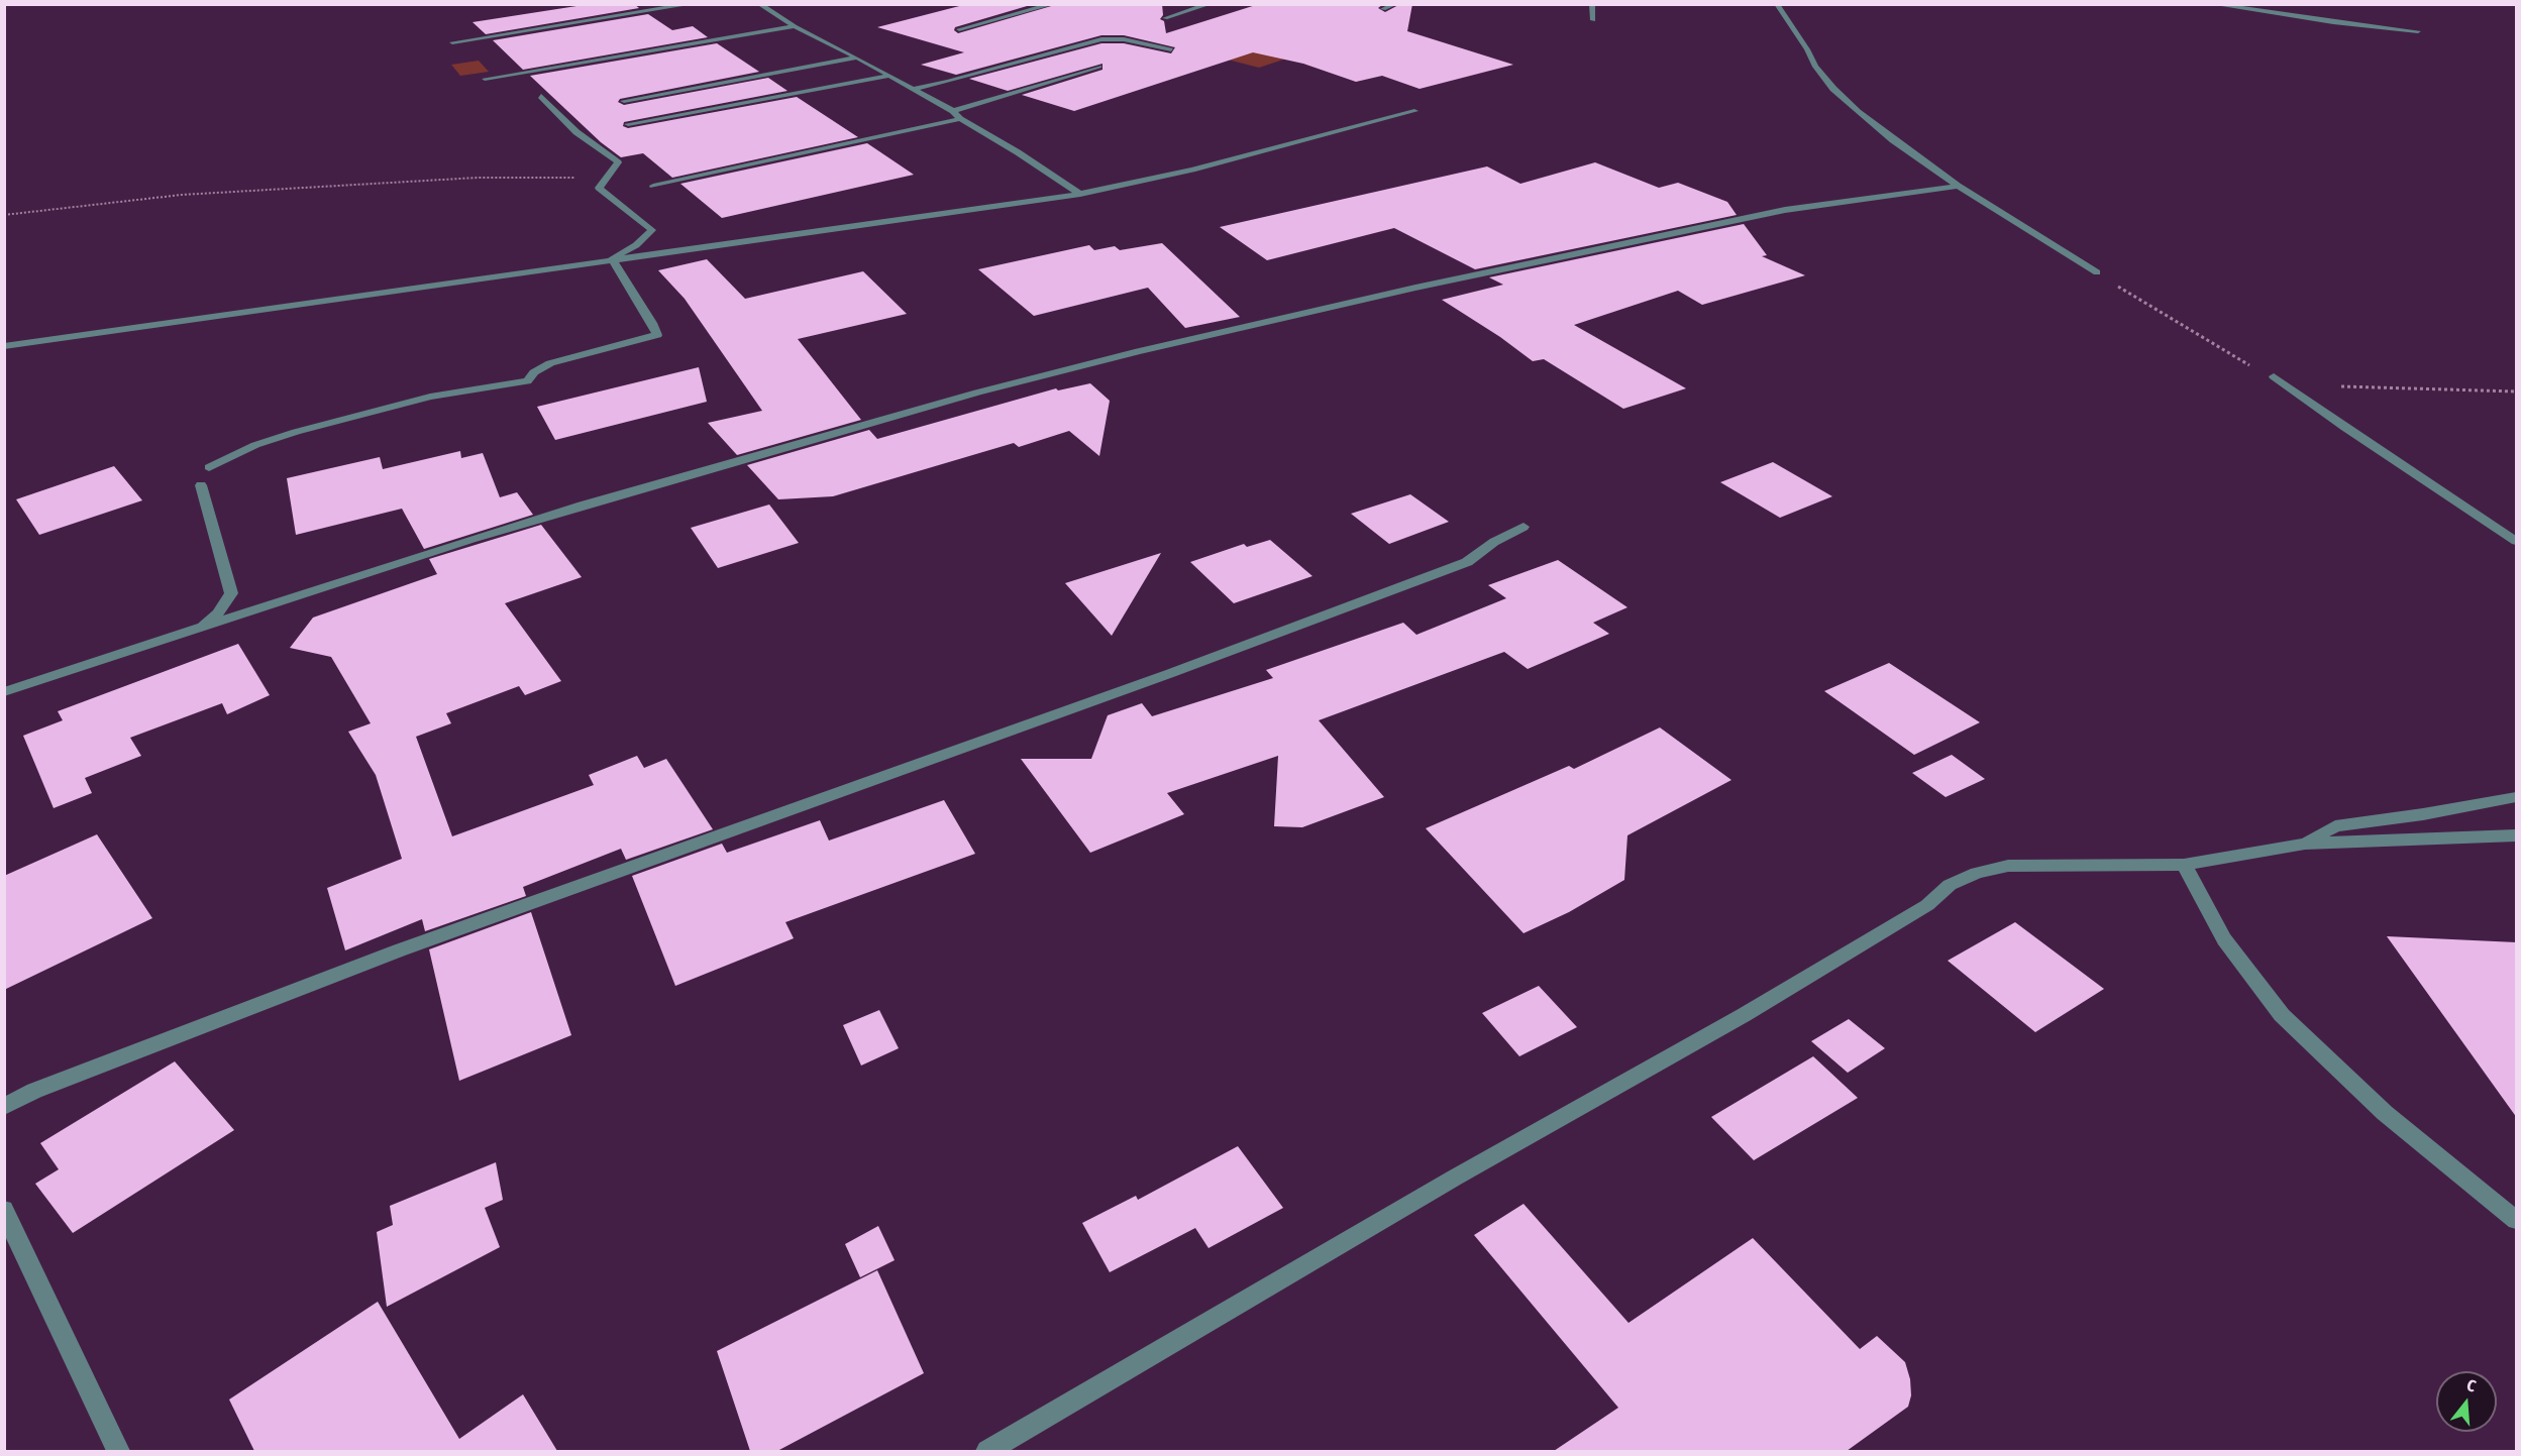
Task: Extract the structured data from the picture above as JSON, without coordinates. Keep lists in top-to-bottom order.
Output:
{
  "north": "top"
}
